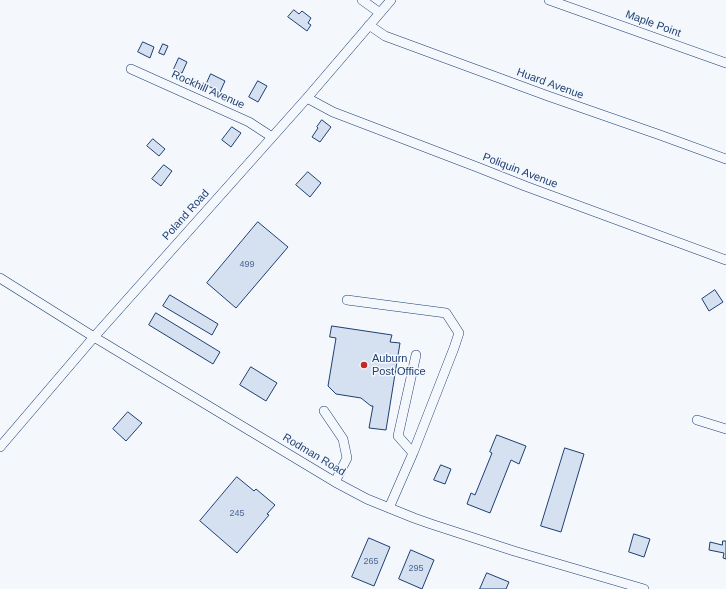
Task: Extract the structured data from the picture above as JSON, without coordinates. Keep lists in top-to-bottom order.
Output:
{
  "streets": {
    "street": [
      "Maple Point",
      "Huard Avenue",
      "Rockhill Avenue",
      "Poliquin Avenue",
      "Poland Road",
      "Rodman Road"
    ]
  },
  "crossings": [
    ["Huard Avenue", "Poland Road"],
    ["Rockhill Avenue", "Poland Road"],
    ["Poliquin Avenue", "Poland Road"],
    ["Poland Road", "Rodman Road"]
  ],
  "places": ["Auburn Post Office"],
  "house_numbers": [
    "499",
    "245",
    "265",
    "295"
  ]
}
